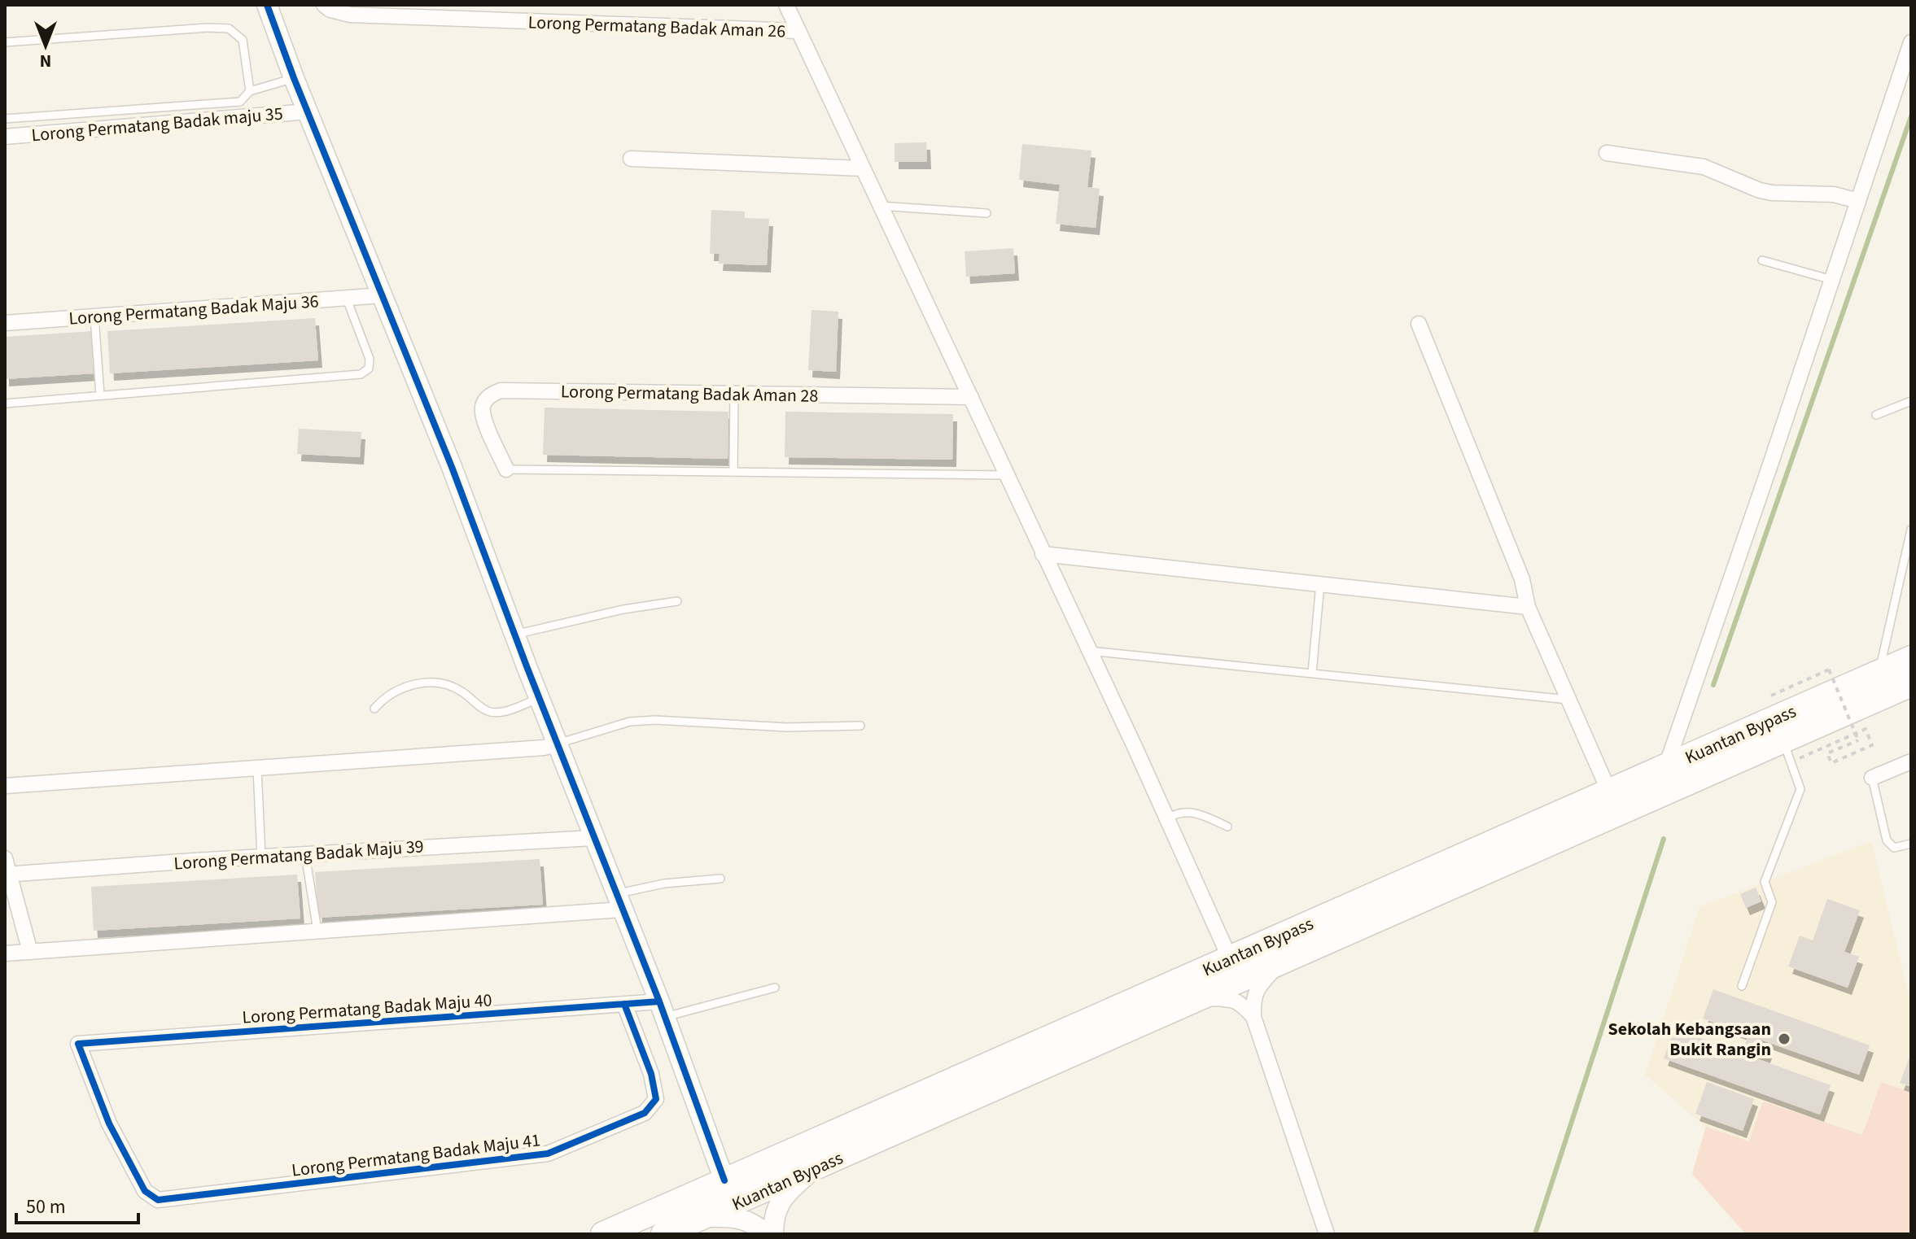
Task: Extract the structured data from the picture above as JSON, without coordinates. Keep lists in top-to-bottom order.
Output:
{
  "streets": {
    "highway": ["Kuantan Bypass"],
    "street": [
      "Lorong Permatang Badak Aman 26",
      "Lorong Permatang Badak maju 35",
      "Lorong Permatang Badak Maju 36",
      "Lorong Permatang Badak Aman 28",
      "Lorong Permatang Badak Maju 39",
      "Lorong Permatang Badak Maju 40",
      "Lorong Permatang Badak Maju 41"
    ]
  },
  "crossings": [
    ["Lorong Permatang Badak Maju 40", "Lorong Permatang Badak Maju 41"]
  ],
  "places": ["Sekolah Kebangsaan Bukit Rangin"],
  "scale_bar": "50 m",
  "north": "bottom"
}
